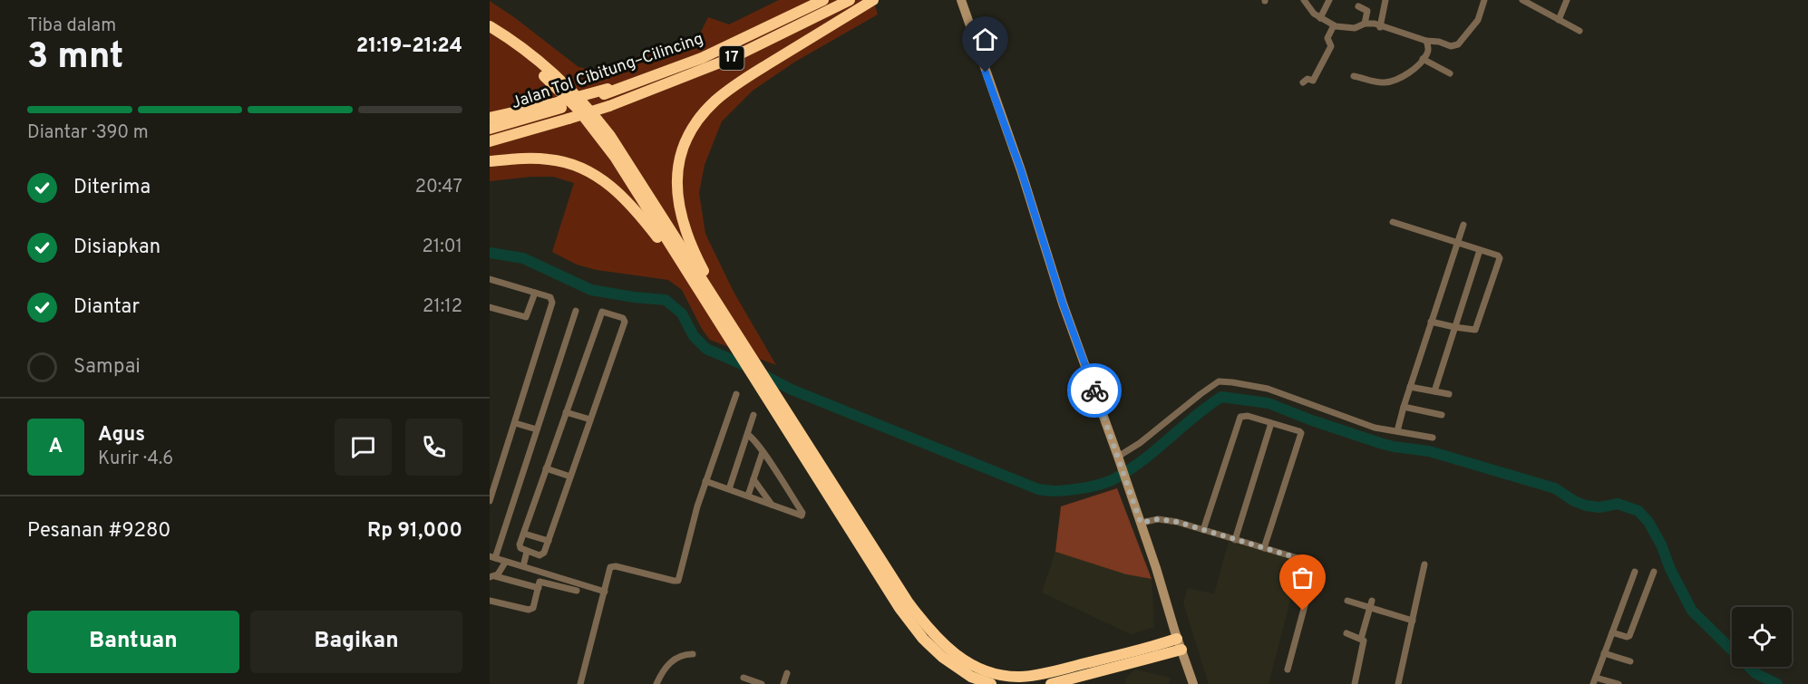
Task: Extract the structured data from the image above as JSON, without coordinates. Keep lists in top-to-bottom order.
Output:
{
  "streets": {
    "highway": ["17", "Jalan Tol Cibitung–Cilincing"]
  },
  "page": {
    "heading": ["3 mnt", "Tiba dalam", "21:19–21:24"],
    "panel": [
      "Agus",
      "Kurir · 4.6",
      "Pesanan #9280",
      "Rp 91,000"
    ],
    "bar": "Diantar · 390 m",
    "list": [
      ["Diterima", "20:47"],
      ["Disiapkan", "21:01"],
      ["Diantar", "21:12"],
      "Sampai"
    ],
    "round": "A",
    "buttons": ["Bantuan", "Bagikan"]
  }
}
